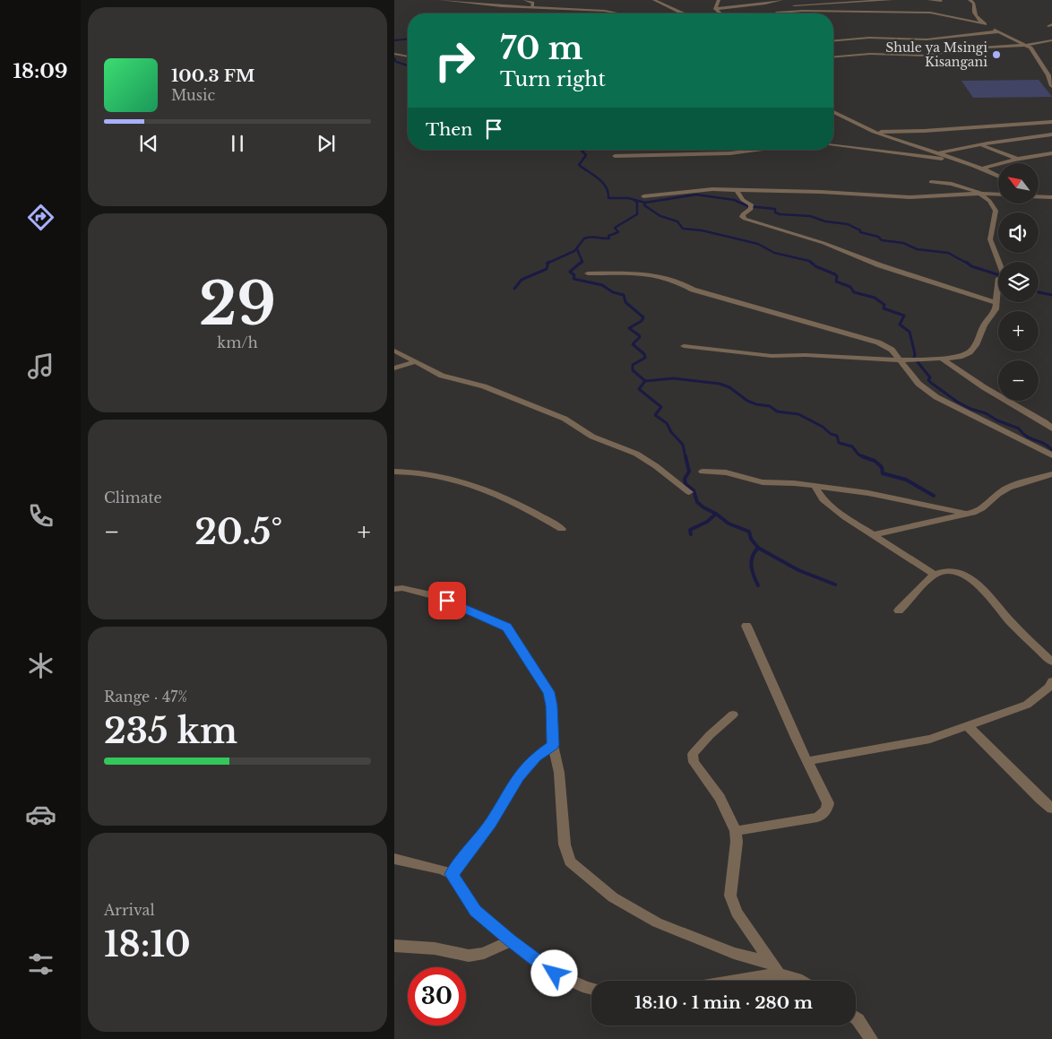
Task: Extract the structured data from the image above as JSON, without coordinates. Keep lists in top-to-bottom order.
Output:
{
  "places": ["Shule ya Msingi Kisangani"],
  "north": "top left",
  "page": {
    "tabs": "18:09",
    "turn": ["70 m", "Turn right"],
    "song": ["100.3 FM", "Music"],
    "then": "Then",
    "map_buttons": ["+", "−"],
    "tile": [
      ["29", "km/h"],
      "Climate",
      ["Range · 47%", "235 km"],
      ["Arrival", "18:10"]
    ],
    "heat": ["−", "20.5°", "+"],
    "limit": "30",
    "trip": "18:10 · 1 min · 280 m"
  }
}
